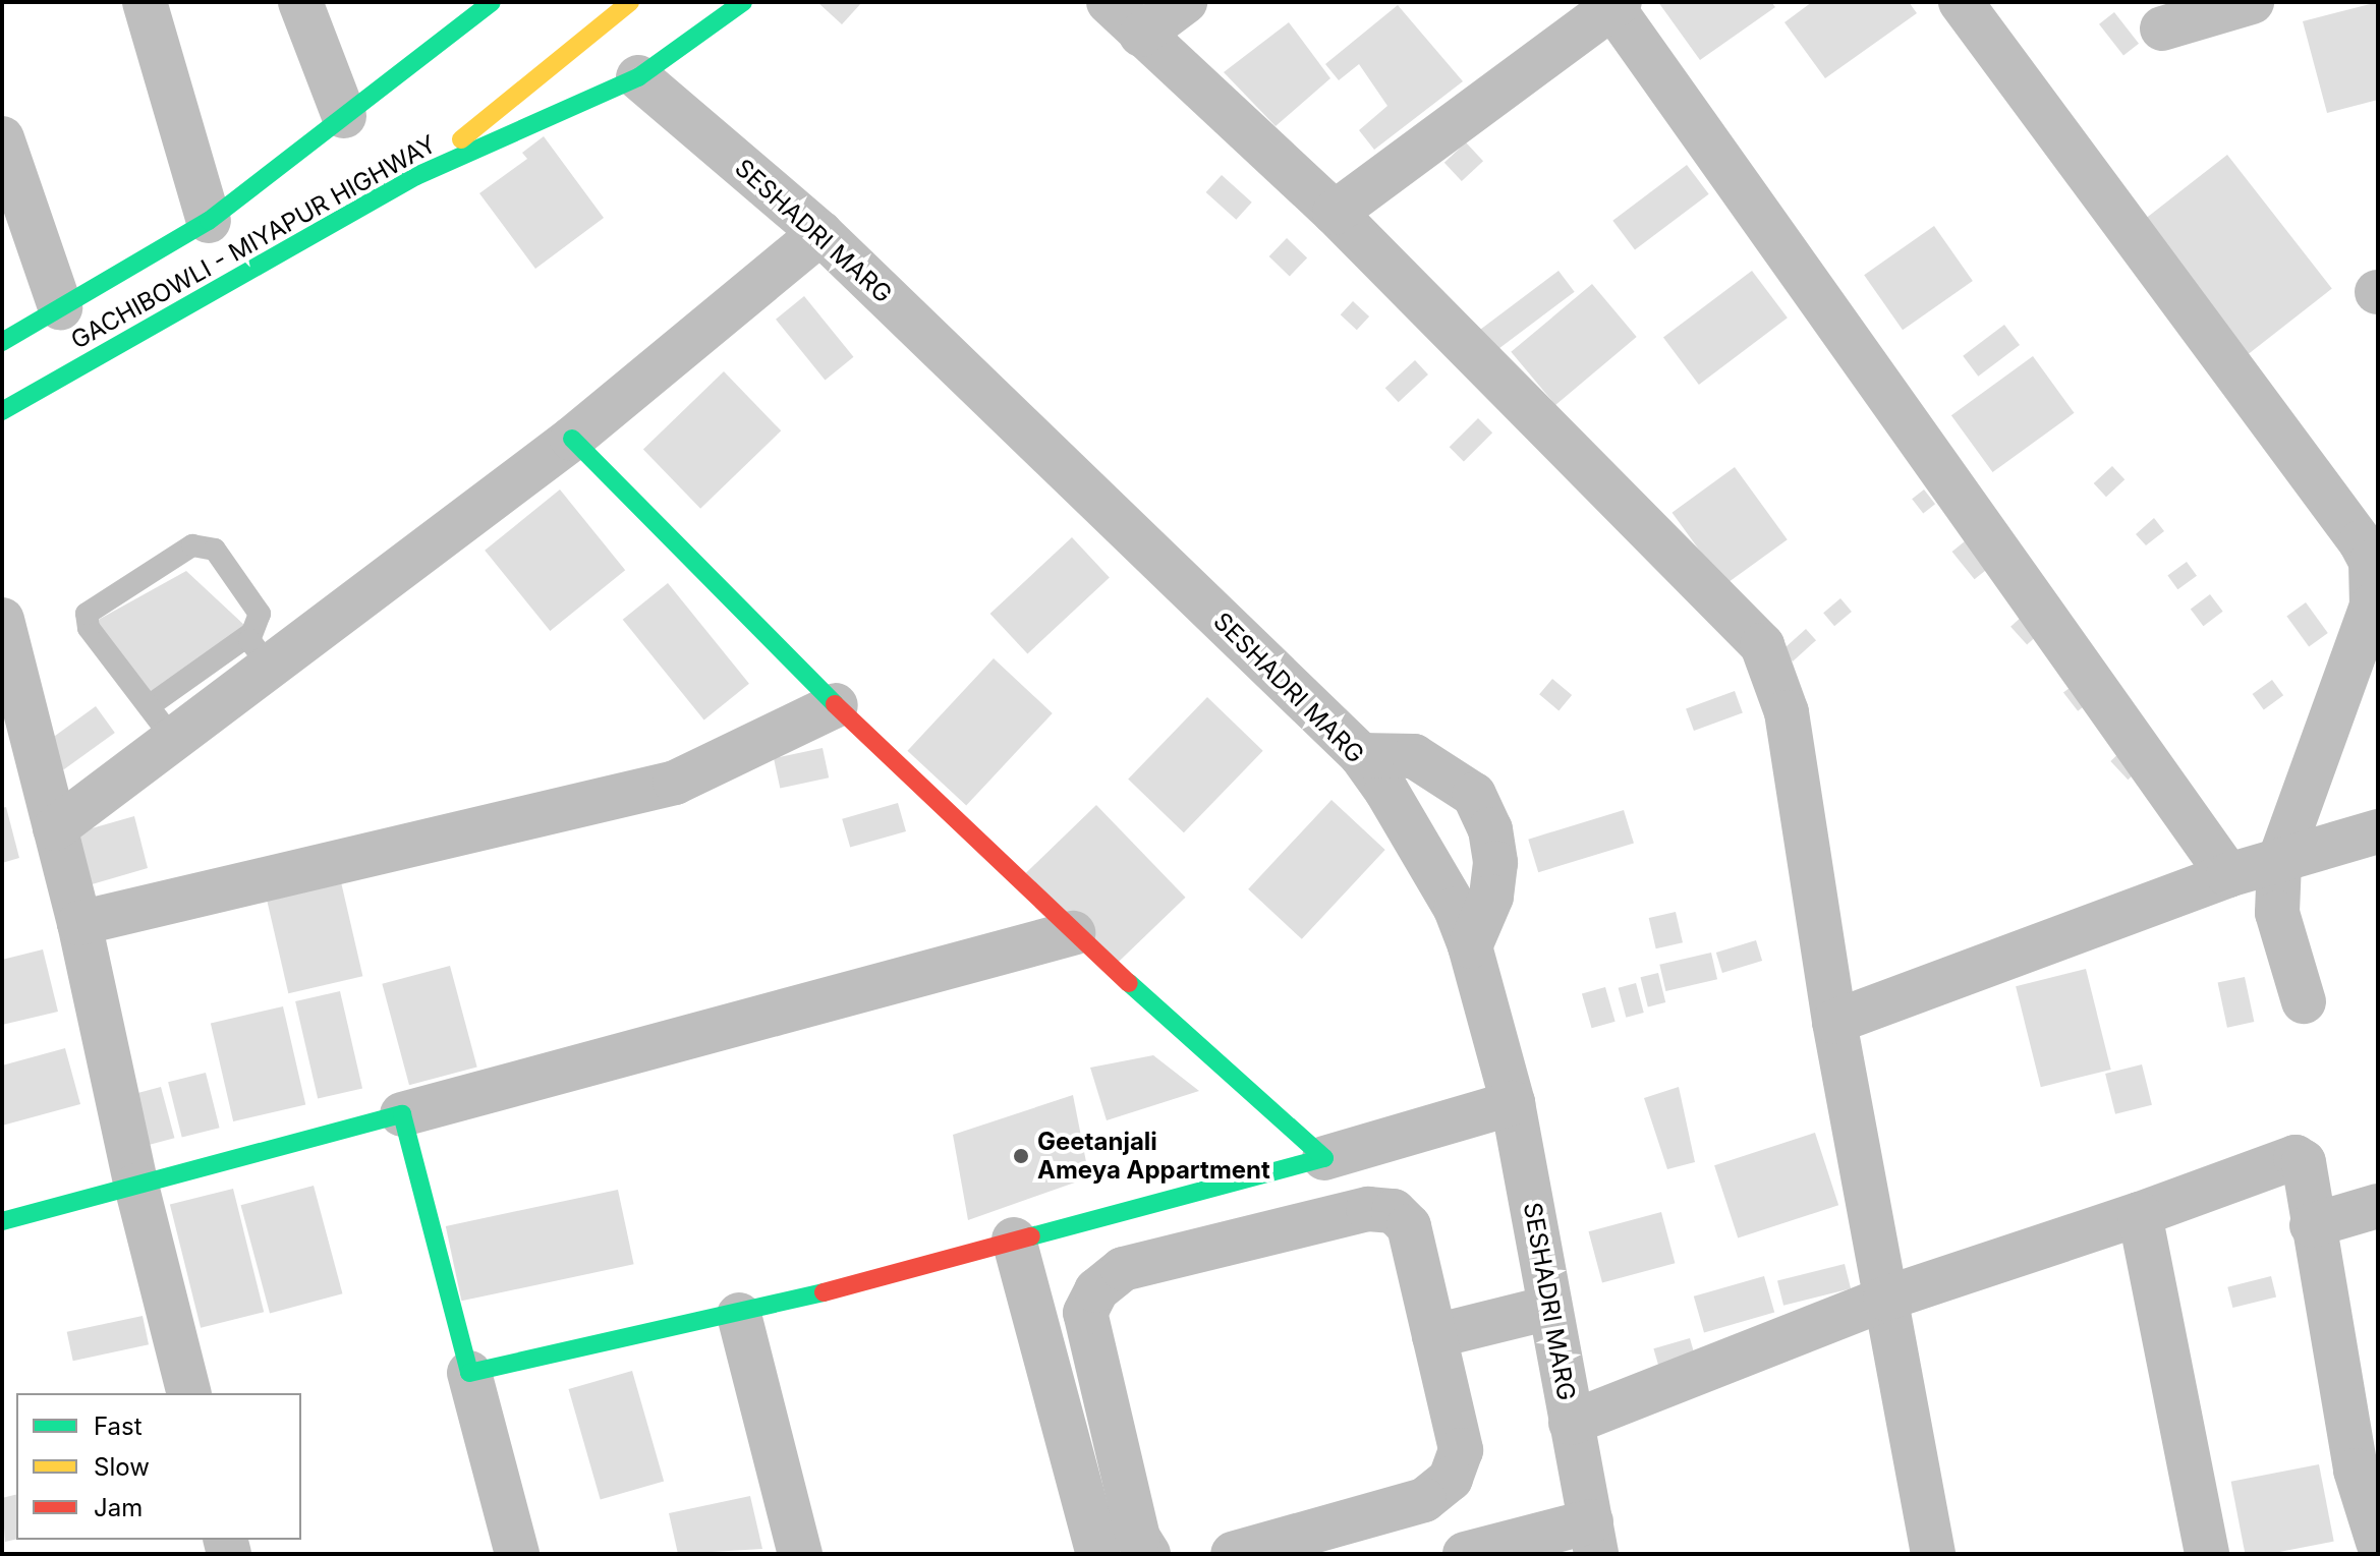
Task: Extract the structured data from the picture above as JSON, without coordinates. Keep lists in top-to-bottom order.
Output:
{
  "streets": {
    "street": ["SESHADRI MARG", "GACHIBOWLI - MIYAPUR HIGHWAY"]
  },
  "crossings": [
    ["SESHADRI MARG", "GACHIBOWLI - MIYAPUR HIGHWAY"]
  ],
  "places": ["Geetanjali Ameya Appartment"],
  "legend": ["Fast", "Slow", "Jam"]
}
